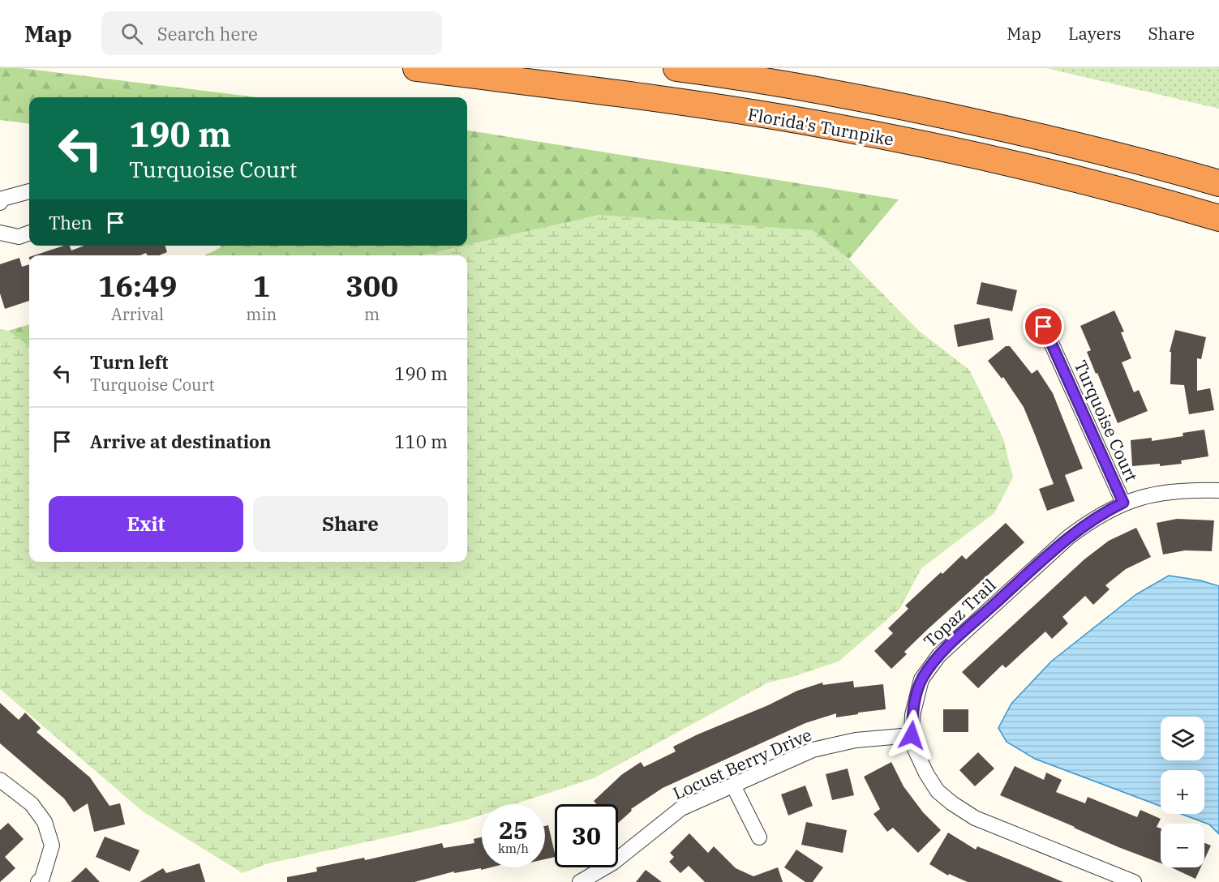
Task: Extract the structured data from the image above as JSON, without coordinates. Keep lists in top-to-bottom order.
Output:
{
  "streets": {
    "highway": ["Florida's Turnpike"],
    "street": ["Turquoise Court", "Topaz Trail", "Locust Berry Drive"]
  },
  "crossings": [
    ["Turquoise Court", "Topaz Trail"],
    ["Topaz Trail", "Locust Berry Drive"]
  ],
  "page": {
    "header": "Map",
    "search": "Search here",
    "nav": ["Map", "Layers", "Share"],
    "turn": ["190 m", "Turquoise Court"],
    "then": "Then",
    "eta": [
      "16:49",
      "Arrival",
      "1",
      "min",
      "300",
      "m"
    ],
    "list": [
      {
        "name": "Turn left",
        "note": "Turquoise Court",
        "value": "190 m"
      },
      {
        "name": "Arrive at destination",
        "value": "110 m"
      }
    ],
    "buttons": ["Exit", "Share"],
    "map_buttons": ["+", "−"],
    "speed": "25 km/h",
    "limit": "30"
  }
}
